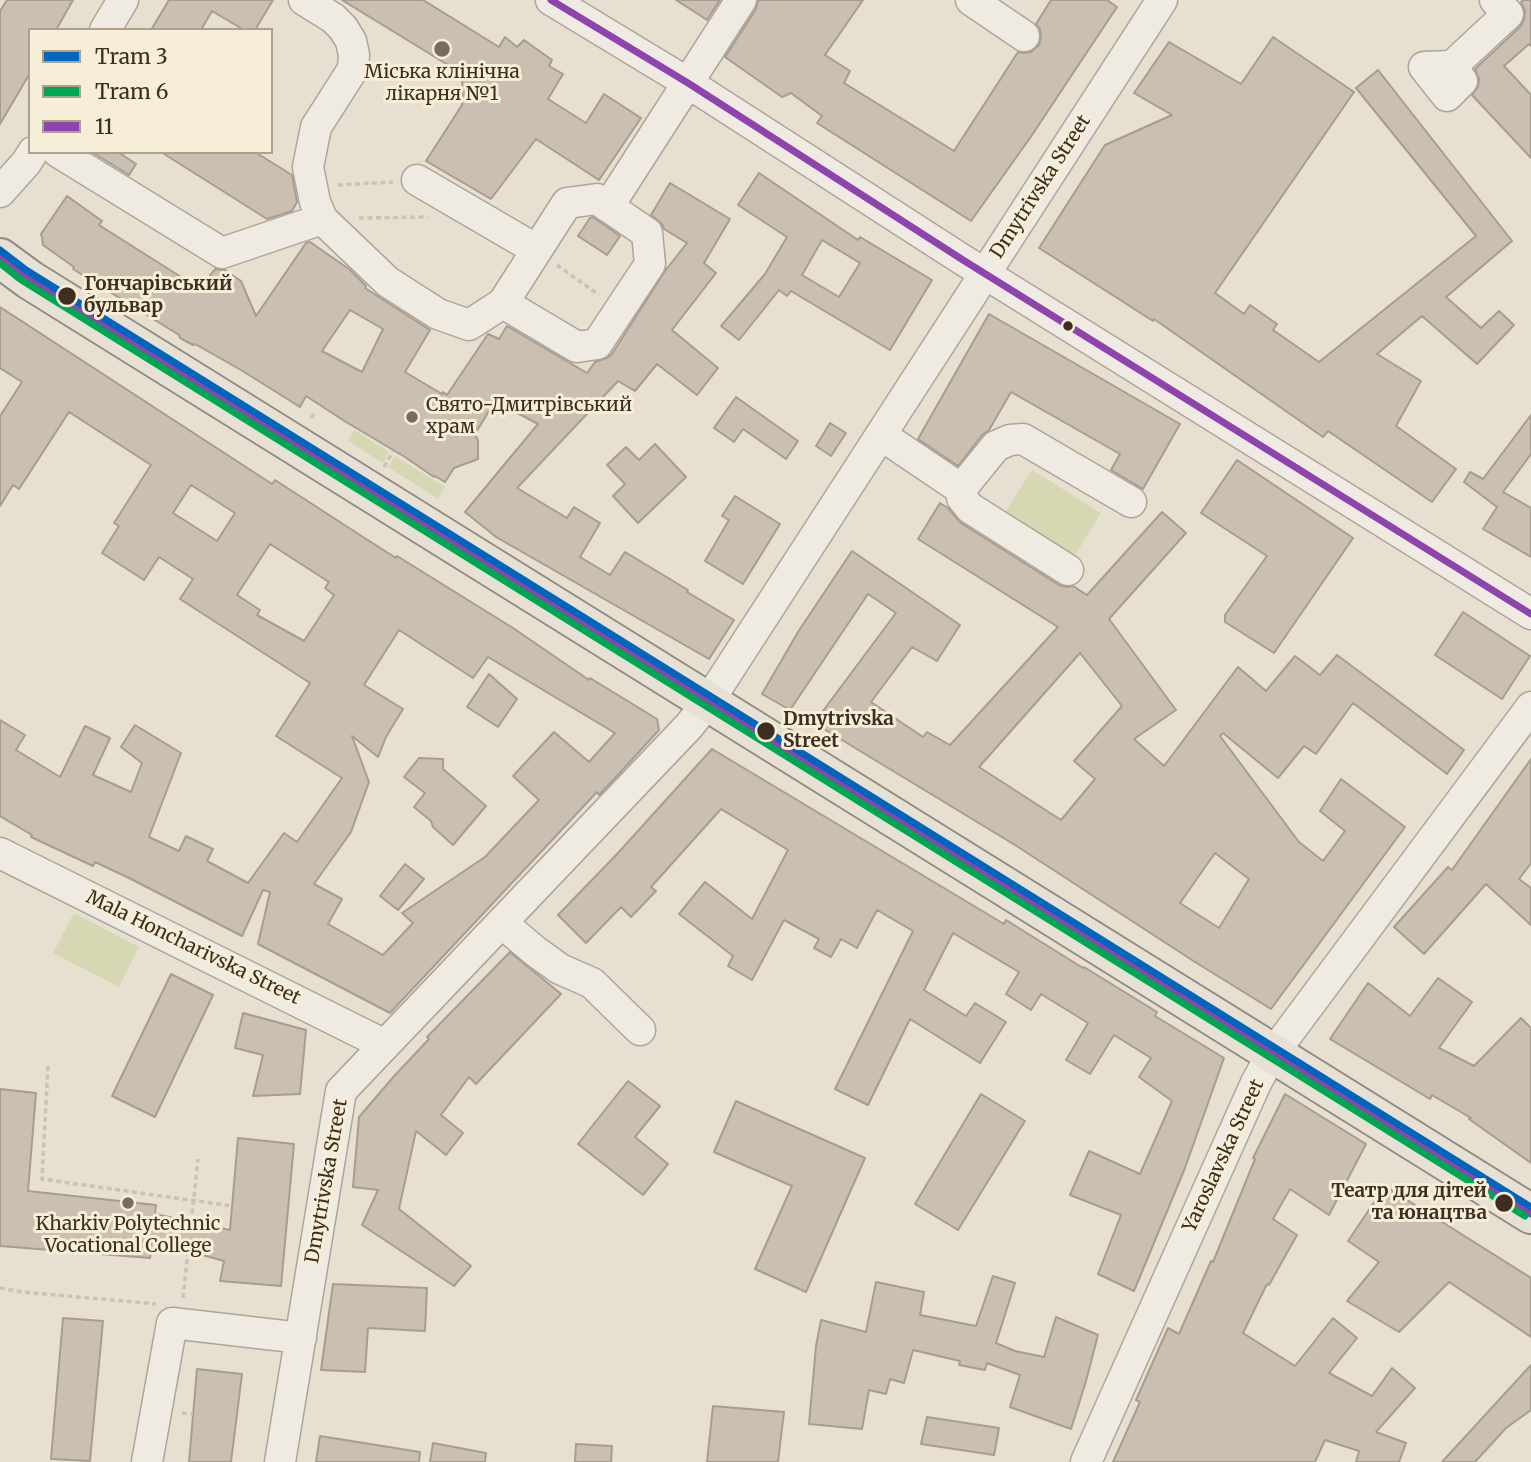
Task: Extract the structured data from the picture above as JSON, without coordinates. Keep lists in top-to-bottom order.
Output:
{
  "streets": {
    "street": ["Dmytrivska Street", "Mala Honcharivska Street", "Yaroslavska Street"]
  },
  "crossings": [
    ["Dmytrivska Street", "Mala Honcharivska Street"]
  ],
  "places": [
    "Міська клінічна лікарня №1",
    "Гончарівський бульвар",
    "Свято-Дмитрівський храм",
    "Dmytrivska Street",
    "Kharkiv Polytechnic Vocational College",
    "Театр для дітей та юнацтва"
  ],
  "lines": ["transit line 11", "tram line 3", "tram line 6"],
  "legend": ["Tram 3", "Tram 6", "11"]
}
